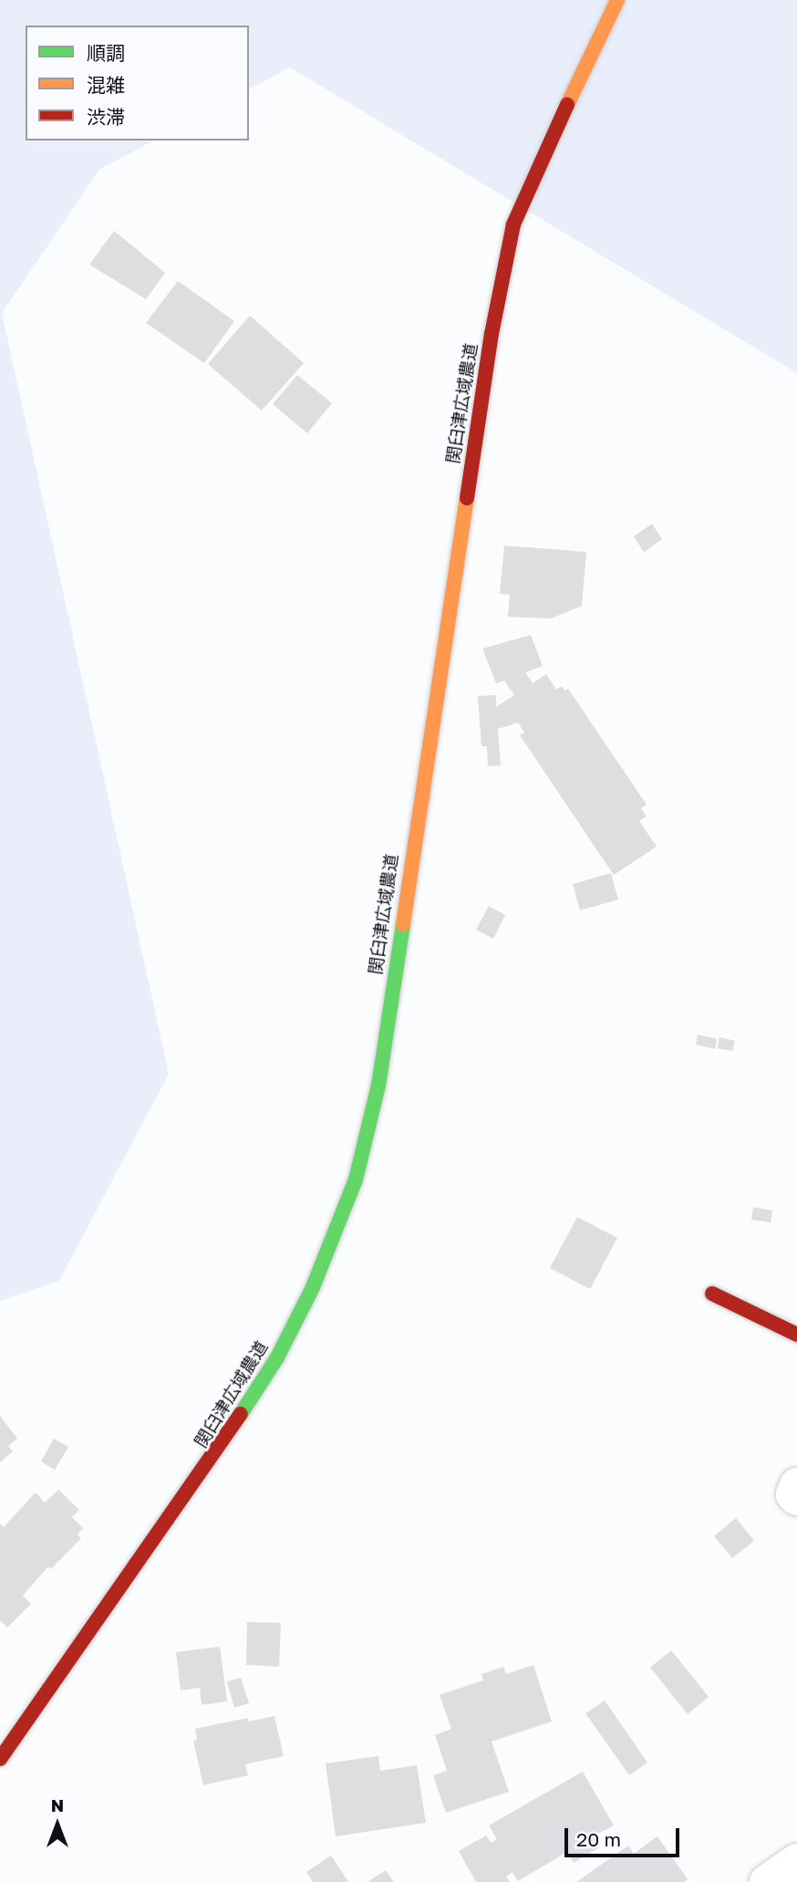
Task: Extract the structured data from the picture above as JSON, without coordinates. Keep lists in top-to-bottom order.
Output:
{
  "streets": {
    "street": ["関臼津広域農道"]
  },
  "legend": ["順調", "混雑", "渋滞"],
  "scale_bar": "20 m",
  "north": "top"
}
